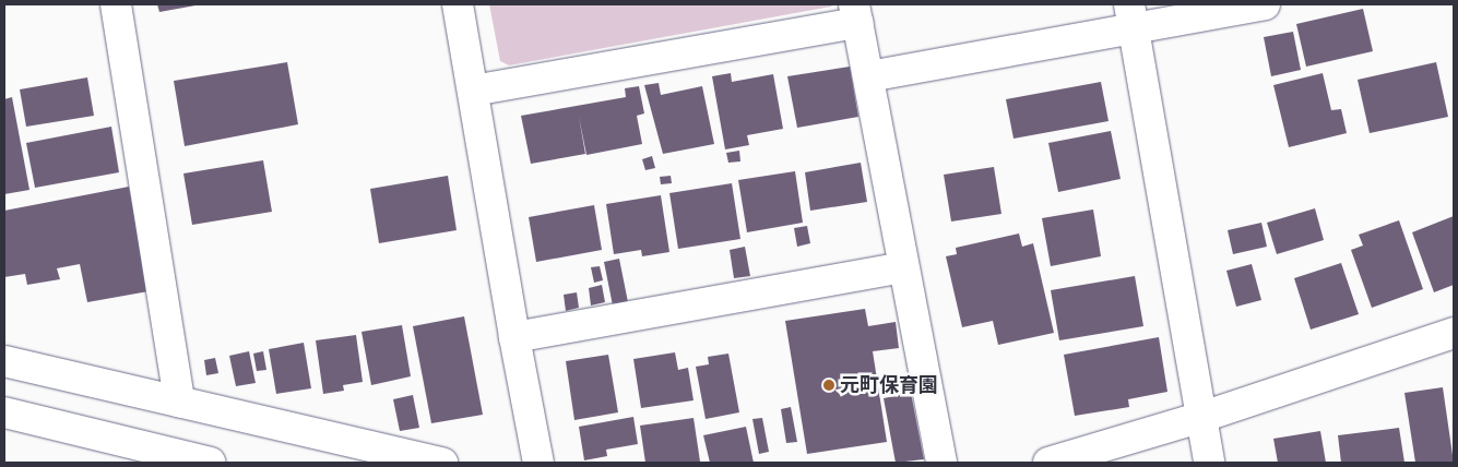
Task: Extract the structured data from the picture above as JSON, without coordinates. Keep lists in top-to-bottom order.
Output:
{
  "places": ["元町保育園"]
}
